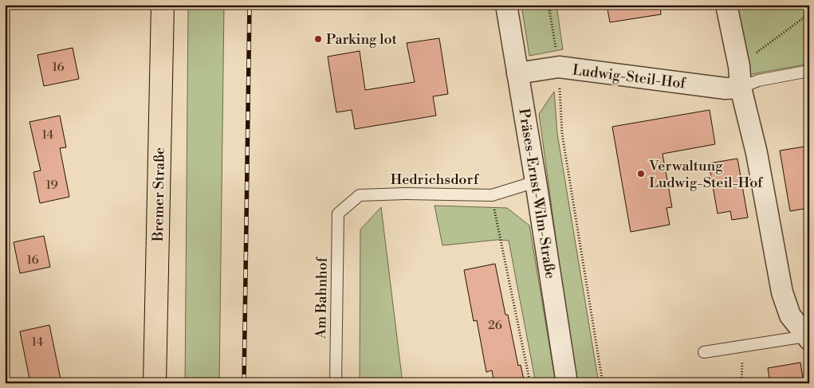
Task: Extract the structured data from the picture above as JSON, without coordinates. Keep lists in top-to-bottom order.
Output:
{
  "streets": {
    "main road": ["Bremer Straße"],
    "street": ["Ludwig-Steil-Hof", "Präses-Ernst-Wilm-Straße"],
    "lane": ["Hedrichsdorf", "Am Bahnhof"]
  },
  "crossings": [
    ["Ludwig-Steil-Hof", "Präses-Ernst-Wilm-Straße"],
    ["Hedrichsdorf", "Präses-Ernst-Wilm-Straße"],
    ["Hedrichsdorf", "Am Bahnhof"]
  ],
  "places": ["Parking lot", "Verwaltung Ludwig-Steil-Hof"],
  "house_numbers": [
    "16",
    "14",
    "19",
    "16",
    "26",
    "14"
  ]
}
